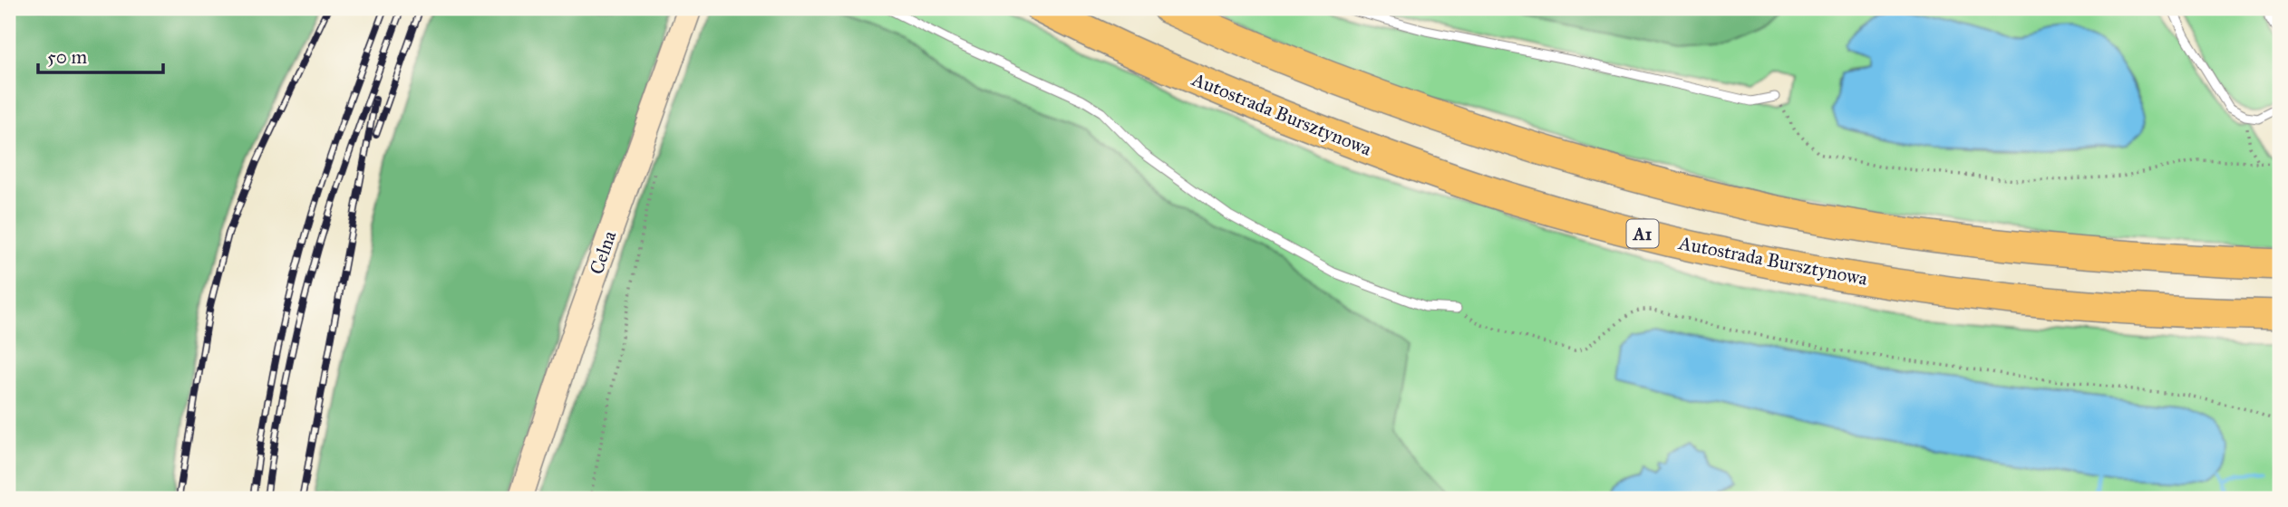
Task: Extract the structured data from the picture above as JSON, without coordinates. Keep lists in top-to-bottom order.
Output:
{
  "streets": {
    "highway": ["Autostrada Bursztynowa", "A1"],
    "street": ["Celna"]
  },
  "scale_bar": "50 m"
}
